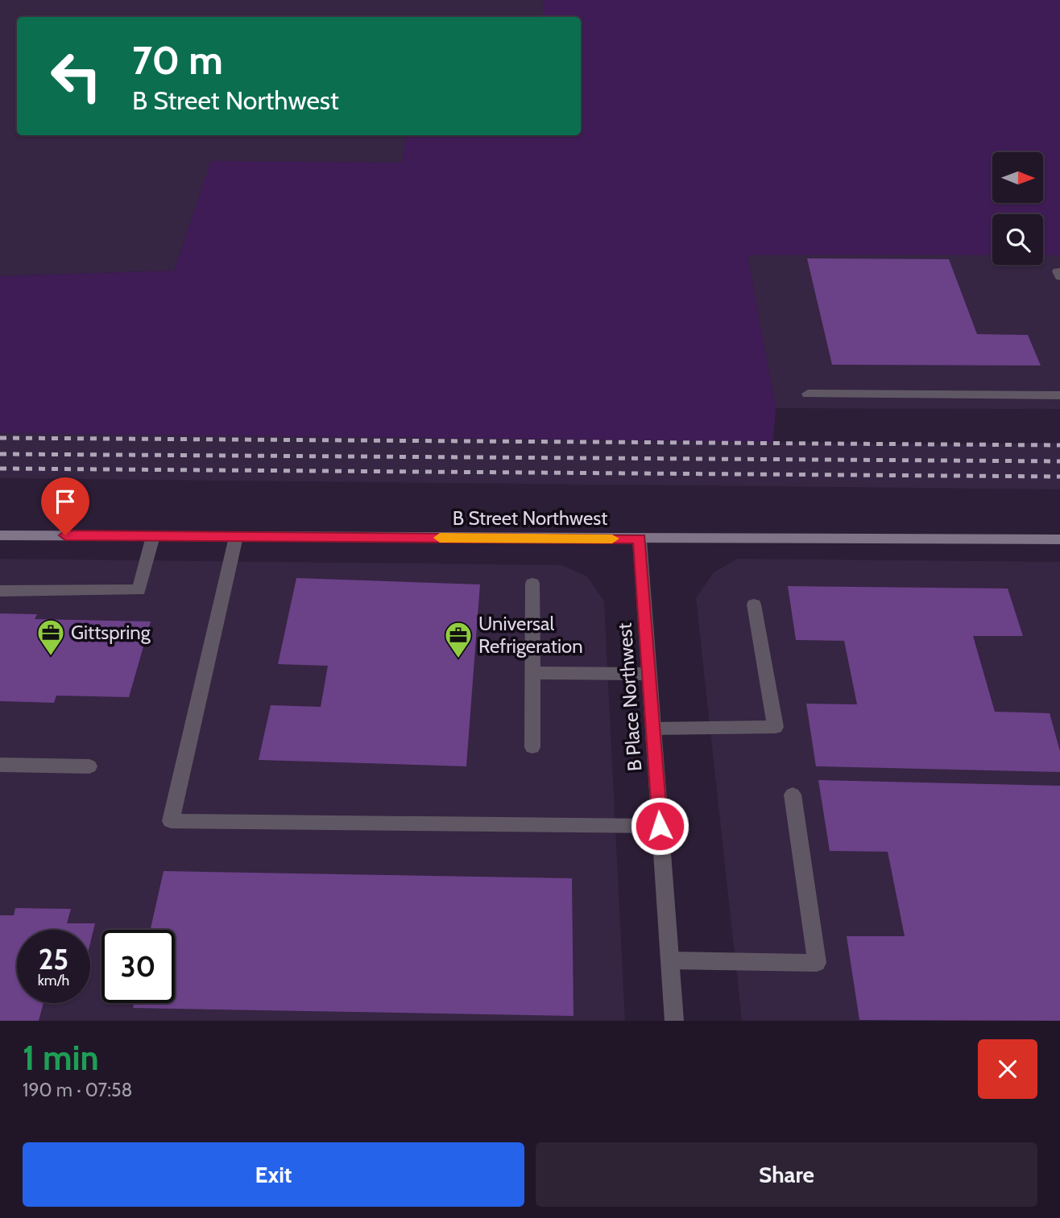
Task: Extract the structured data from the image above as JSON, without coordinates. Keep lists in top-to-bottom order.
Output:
{
  "streets": {
    "street": ["B Street Northwest", "B Place Northwest"]
  },
  "crossings": [
    ["B Street Northwest", "B Place Northwest"]
  ],
  "places": {
    "office": ["Gittspring", "Universal Refrigeration"]
  },
  "north": "right",
  "page": {
    "turn": ["70 m", "B Street Northwest"],
    "speed": "25 km/h",
    "limit": "30",
    "heading": ["1 min", "190 m · 07:58"],
    "buttons": ["Exit", "Share"]
  }
}
